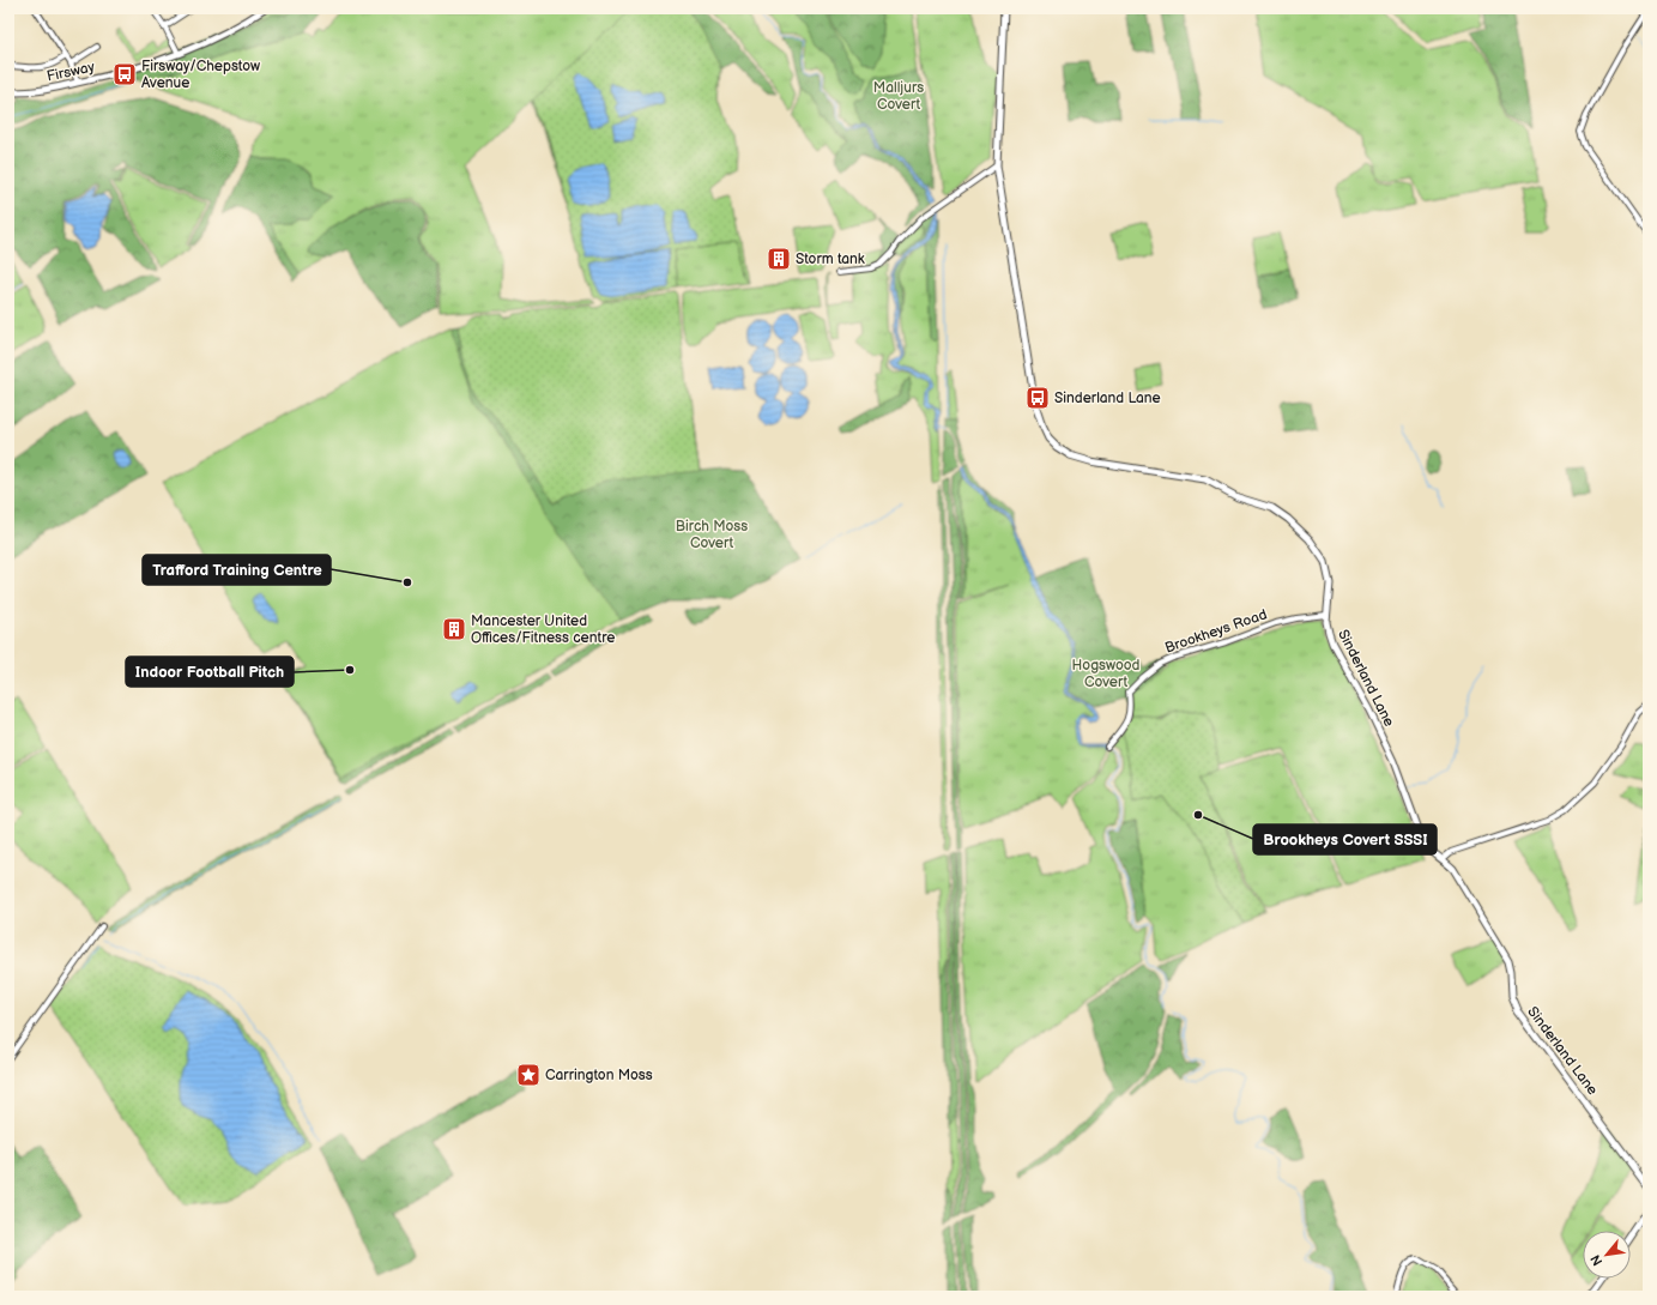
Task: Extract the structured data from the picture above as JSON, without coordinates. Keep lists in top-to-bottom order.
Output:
{
  "streets": {
    "street": ["Firsway", "Brookheys Road", "Sinderland Lane"]
  },
  "crossings": [
    ["Brookheys Road", "Sinderland Lane"]
  ],
  "parks": ["Malljurs Covert", "Birch Moss Covert", "Hogswood Covert"],
  "places": {
    "bus stop": ["Firsway/Chepstow Avenue", "Sinderland Lane"],
    "building": ["Storm tank", "Mancester United Offices/Fitness centre"],
    "other": ["Trafford Training Centre", "Indoor Football Pitch", "Brookheys Covert SSSI"],
    "place": ["Carrington Moss"]
  },
  "north": "bottom left"
}
